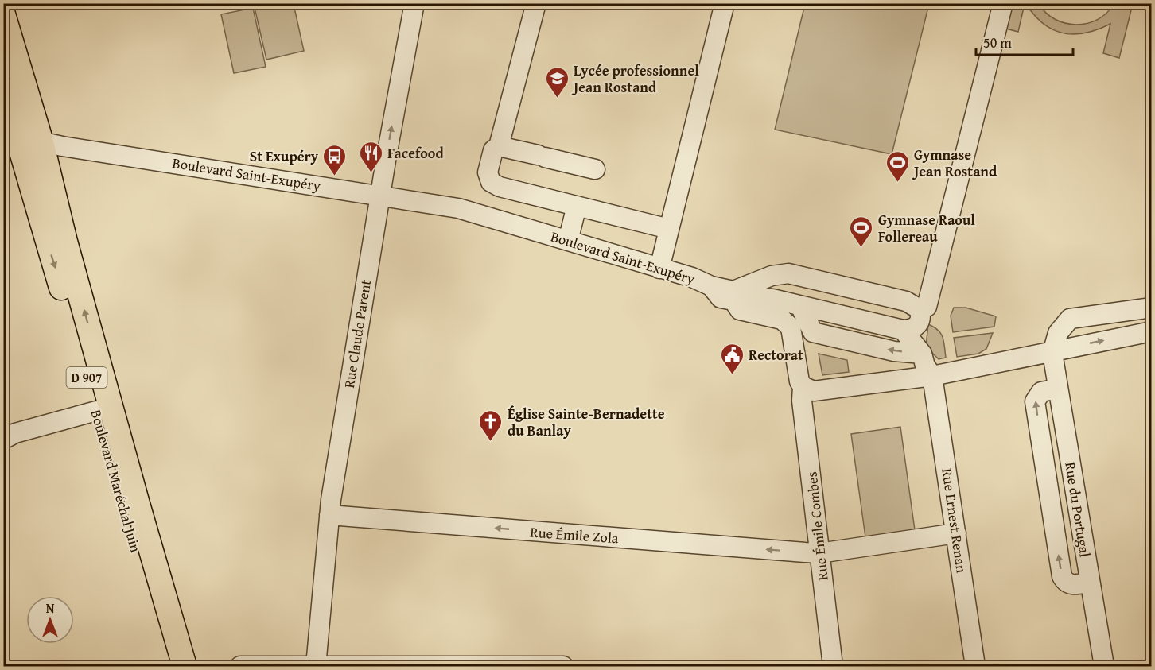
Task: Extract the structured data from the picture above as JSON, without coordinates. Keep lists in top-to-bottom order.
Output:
{
  "streets": {
    "main road": ["D 907", "Boulevard Maréchal Juin"],
    "street": [
      "Boulevard Saint-Exupéry",
      "Rue Claude Parent",
      "Rue du Portugal",
      "Rue Ernest Renan",
      "Rue Émile Combes",
      "Rue Émile Zola"
    ]
  },
  "crossings": [
    ["Boulevard Saint-Exupéry", "Rue Claude Parent"],
    ["Boulevard Saint-Exupéry", "Boulevard Maréchal Juin"],
    ["Boulevard Saint-Exupéry", "Rue Émile Combes"],
    ["Rue Claude Parent", "Rue Émile Zola"],
    ["Rue Ernest Renan", "Rue Émile Zola"],
    ["Rue Émile Combes", "Rue Émile Zola"]
  ],
  "places": {
    "school or university": ["Lycée professionnel Jean Rostand"],
    "restaurant": ["Facefood"],
    "bus stop": ["St Exupéry"],
    "sports": ["Gymnase Jean Rostand", "Gymnase Raoul Follereau"],
    "public building": ["Rectorat"],
    "church": ["Église Sainte-Bernadette du Banlay"]
  },
  "scale_bar": "50 m",
  "north": "top"
}
